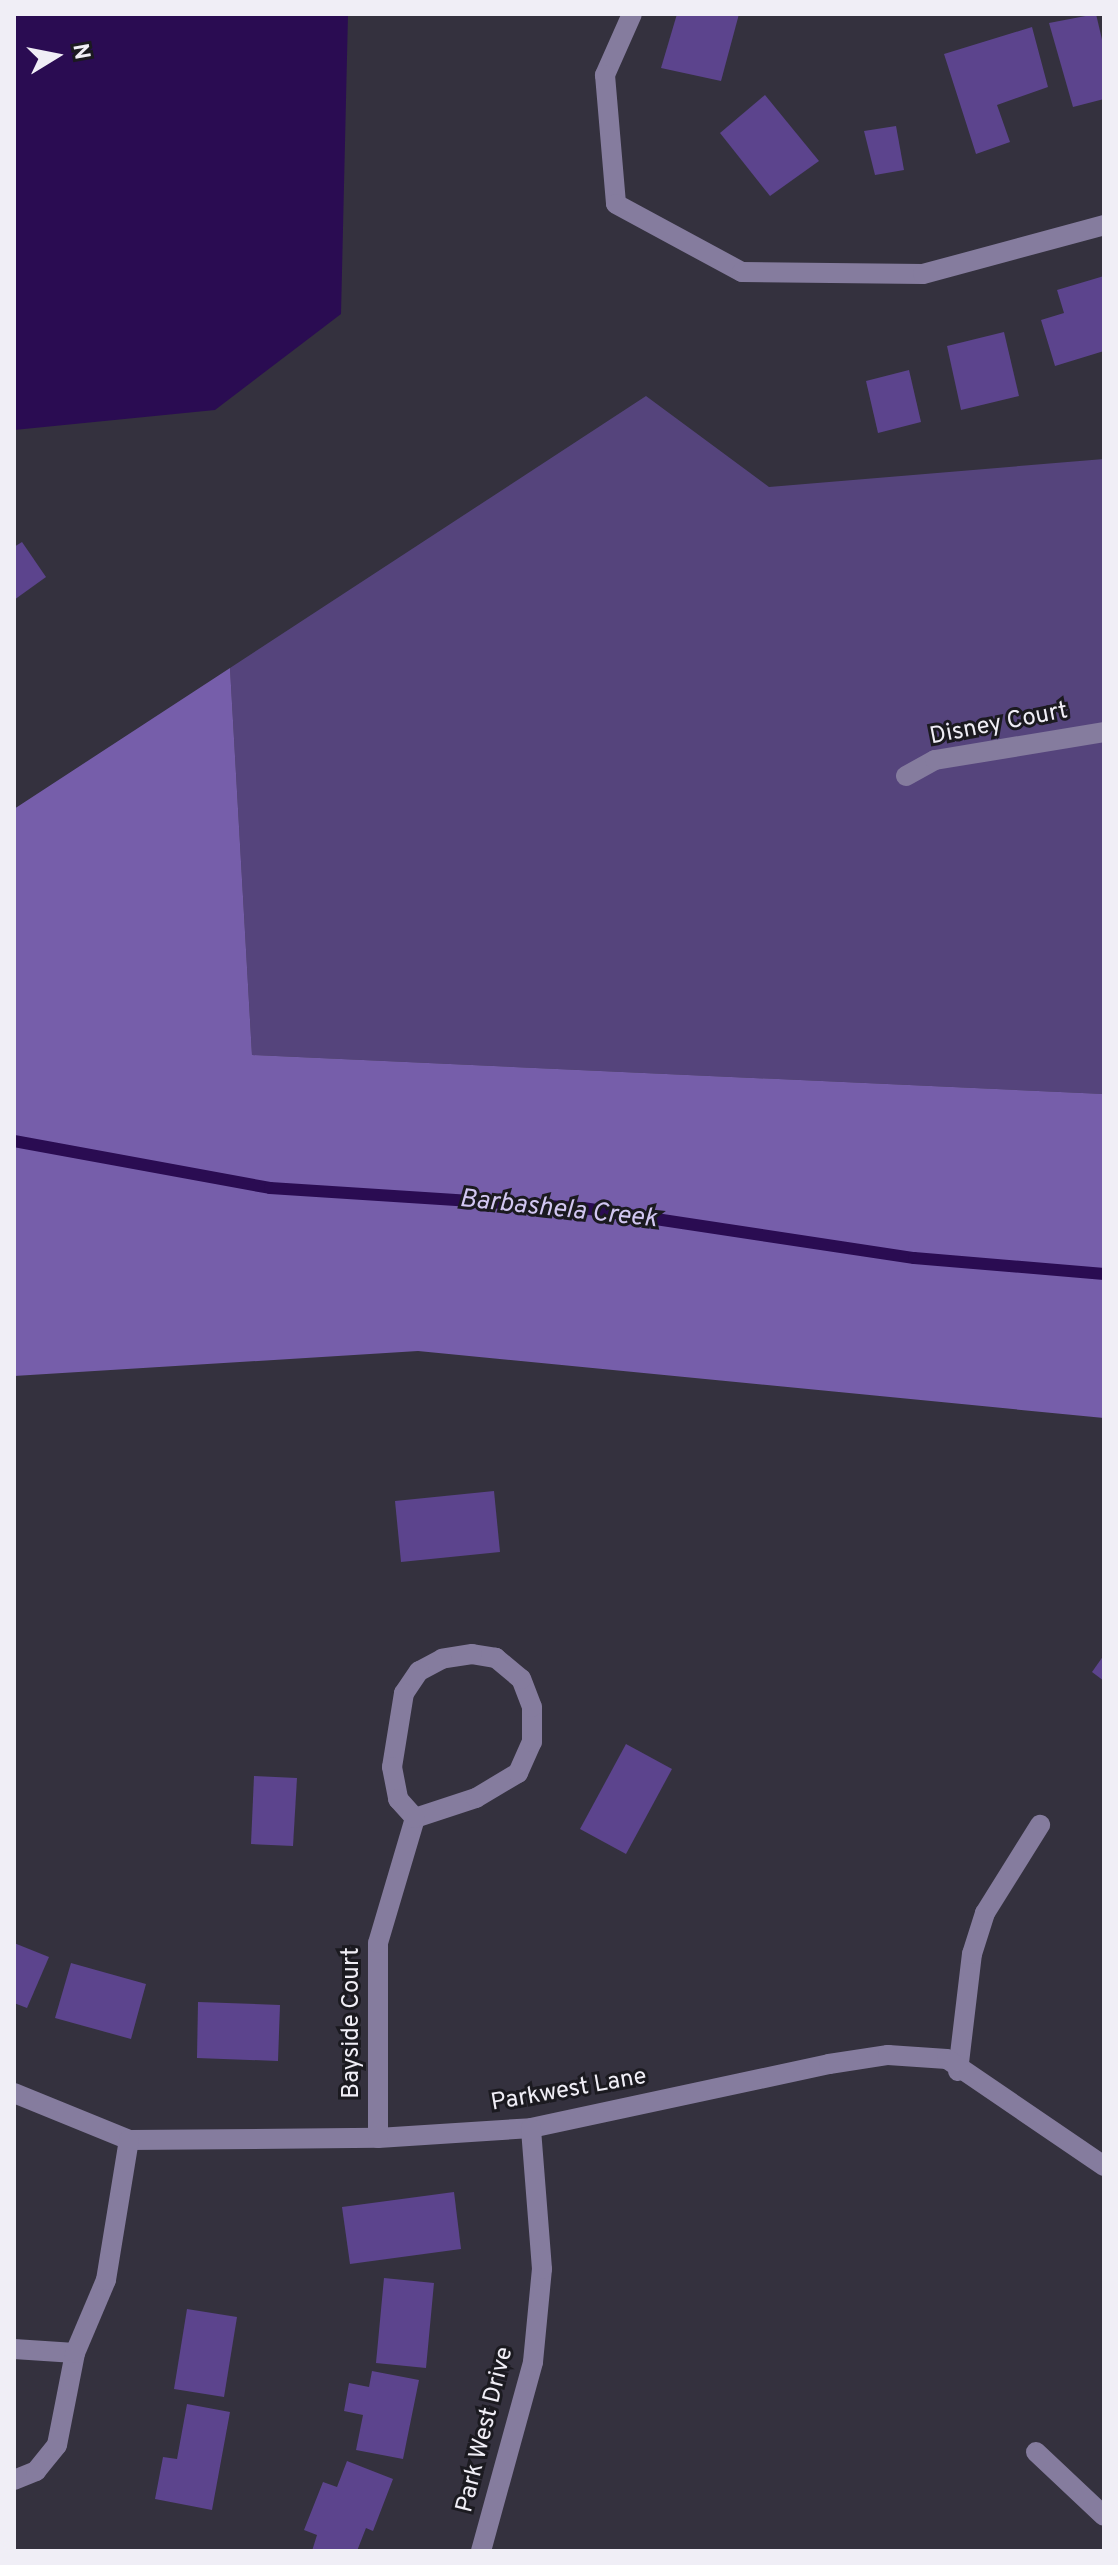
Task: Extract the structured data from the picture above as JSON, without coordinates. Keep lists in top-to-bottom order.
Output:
{
  "streets": {
    "street": [
      "Disney Court",
      "Bayside Court",
      "Parkwest Lane",
      "Park West Drive"
    ]
  },
  "crossings": [
    ["Bayside Court", "Parkwest Lane"],
    ["Parkwest Lane", "Park West Drive"]
  ],
  "water": ["Barbashela Creek"],
  "north": "right"
}
